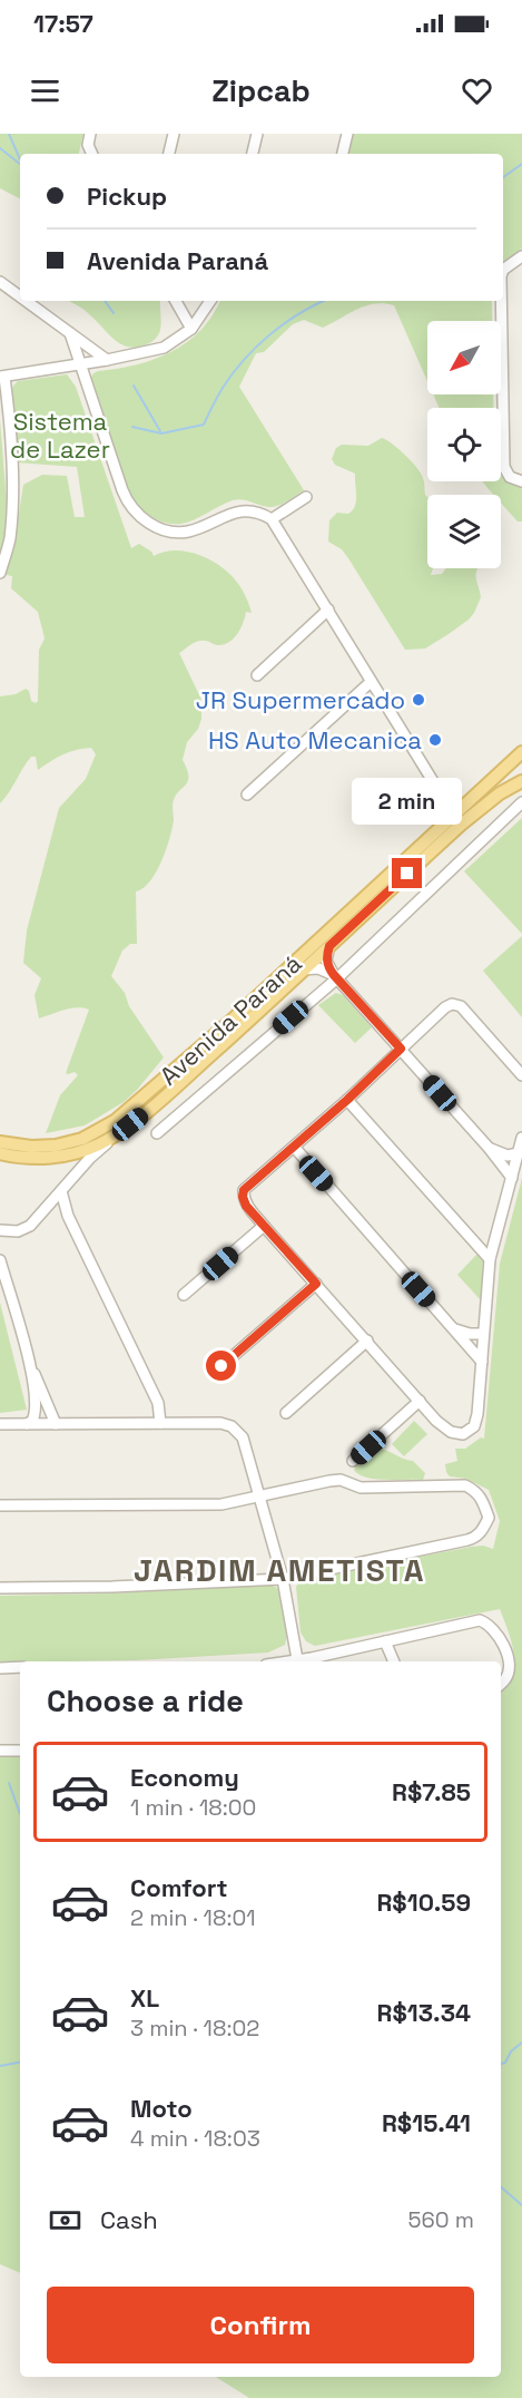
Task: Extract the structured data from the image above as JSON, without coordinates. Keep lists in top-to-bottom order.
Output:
{
  "streets": {
    "main road": ["Avenida Paraná"]
  },
  "districts": ["JARDIM AMETISTA"],
  "parks": ["Sistema de Lazer"],
  "places": ["JR Supermercado", "HS Auto Mecanica"],
  "north": "bottom left",
  "page": {
    "status": "17:57",
    "header": "Zipcab",
    "banner": ["Pickup", "Avenida Paraná"],
    "bubble": "2 min",
    "heading": "Choose a ride",
    "list": [
      {
        "name": "Economy",
        "note": "1 min · 18:00",
        "value": "R$7.85"
      },
      {
        "name": "Comfort",
        "note": "2 min · 18:01",
        "value": "R$10.59"
      },
      {
        "name": "XL",
        "note": "3 min · 18:02",
        "value": "R$13.34"
      },
      {
        "name": "Moto",
        "note": "4 min · 18:03",
        "value": "R$15.41"
      }
    ],
    "pay": ["Cash", "560 m"],
    "buttons": "Confirm"
  }
}
